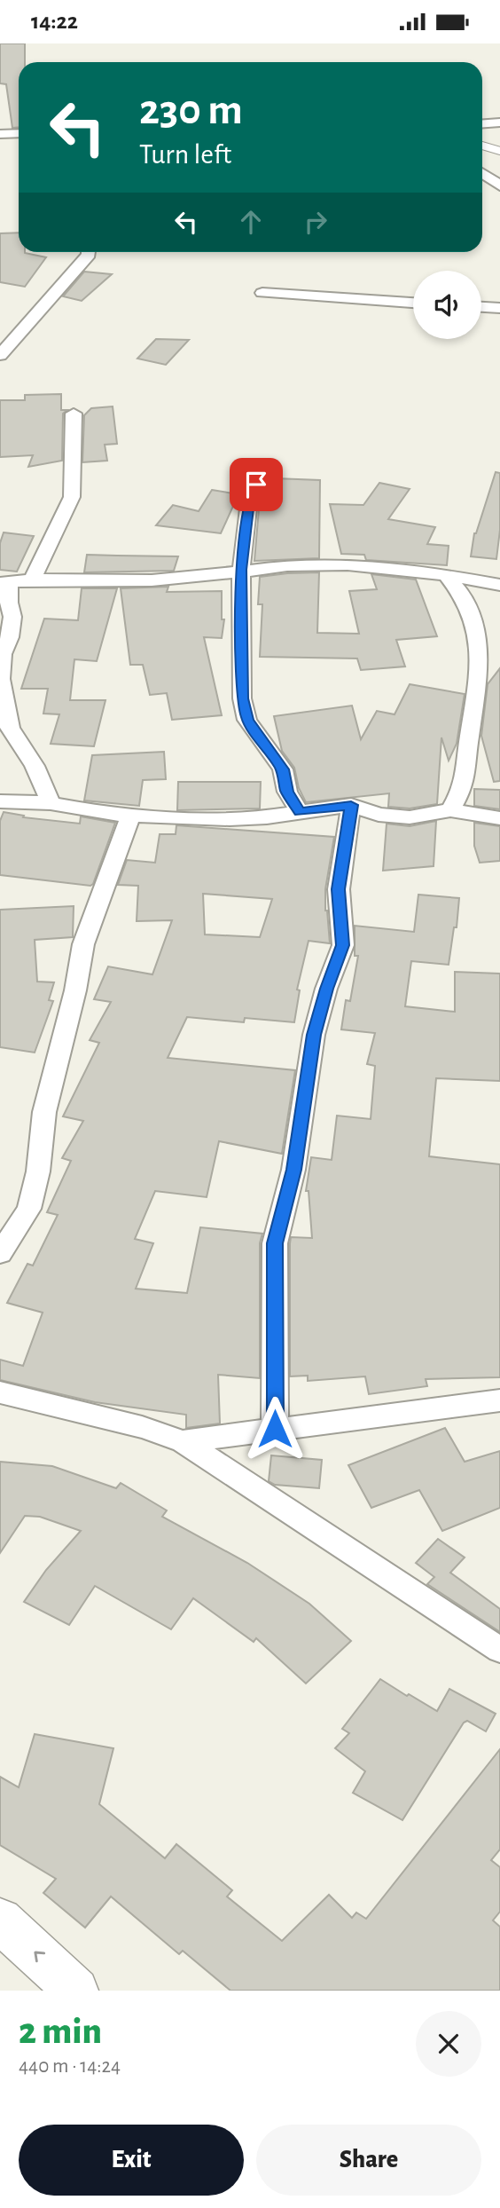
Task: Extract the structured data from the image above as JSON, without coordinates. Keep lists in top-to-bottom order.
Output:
{
  "page": {
    "status": "14:22",
    "turn": ["230 m", "Turn left"],
    "heading": ["2 min", "440 m · 14:24"],
    "buttons": ["Exit", "Share"]
  }
}
